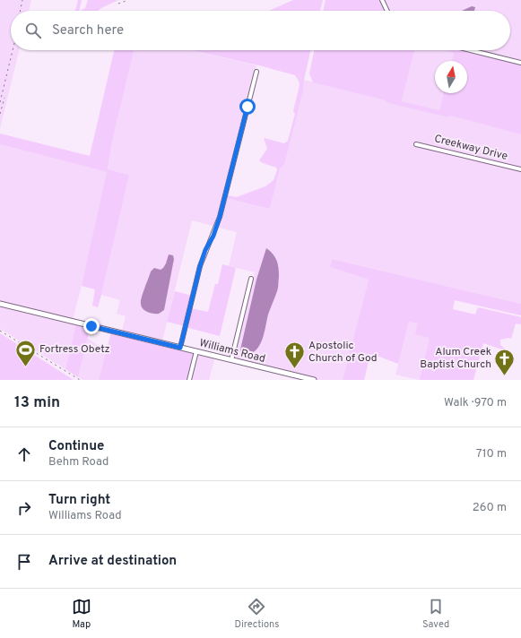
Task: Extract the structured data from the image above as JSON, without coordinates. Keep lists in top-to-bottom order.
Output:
{
  "streets": {
    "main road": ["Williams Road"],
    "street": ["Creekway Drive"]
  },
  "places": {
    "sports": ["Fortress Obetz"],
    "church": ["Apostolic Church of God", "Alum Creek Baptist Church"]
  },
  "north": "top",
  "page": {
    "search": "Search here",
    "heading": ["13 min", "Walk · 970 m"],
    "list": [
      ["Continue", "Behm Road", "710 m"],
      ["Turn right", "Williams Road", "260 m"],
      "Arrive at destination"
    ],
    "nav": ["Map", "Directions", "Saved"]
  }
}
